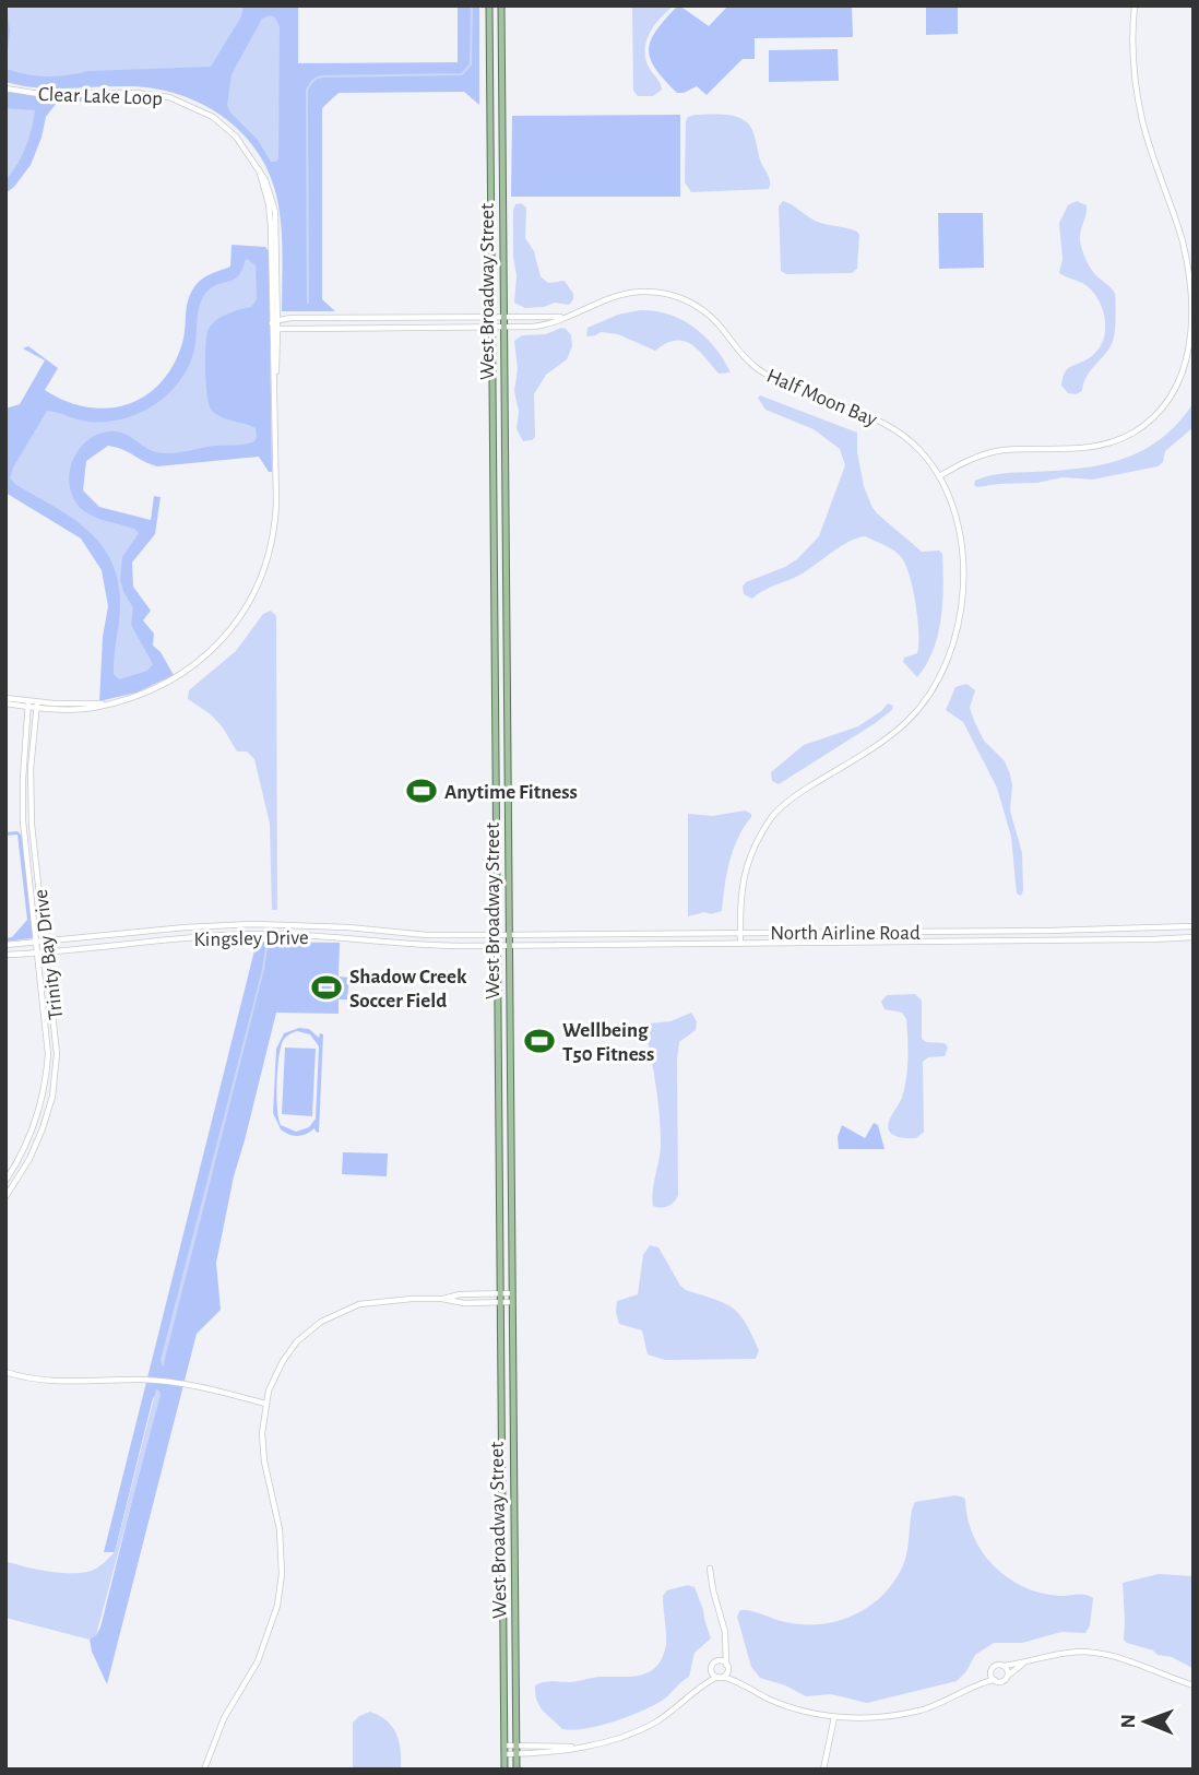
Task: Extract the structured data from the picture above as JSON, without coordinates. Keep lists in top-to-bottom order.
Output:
{
  "streets": {
    "main road": ["West Broadway Street"],
    "street": [
      "Clear Lake Loop",
      "Half Moon Bay",
      "North Airline Road",
      "Kingsley Drive",
      "Trinity Bay Drive"
    ]
  },
  "crossings": [
    ["Clear Lake Loop", "Half Moon Bay"],
    ["Clear Lake Loop", "Trinity Bay Drive"],
    ["West Broadway Street", "Half Moon Bay"],
    ["West Broadway Street", "North Airline Road"],
    ["West Broadway Street", "Kingsley Drive"],
    ["Half Moon Bay", "North Airline Road"],
    ["North Airline Road", "Kingsley Drive"],
    ["Kingsley Drive", "Trinity Bay Drive"]
  ],
  "places": {
    "sports": ["Anytime Fitness", "Shadow Creek Soccer Field", "Wellbeing T50 Fitness"]
  },
  "north": "left"
}
